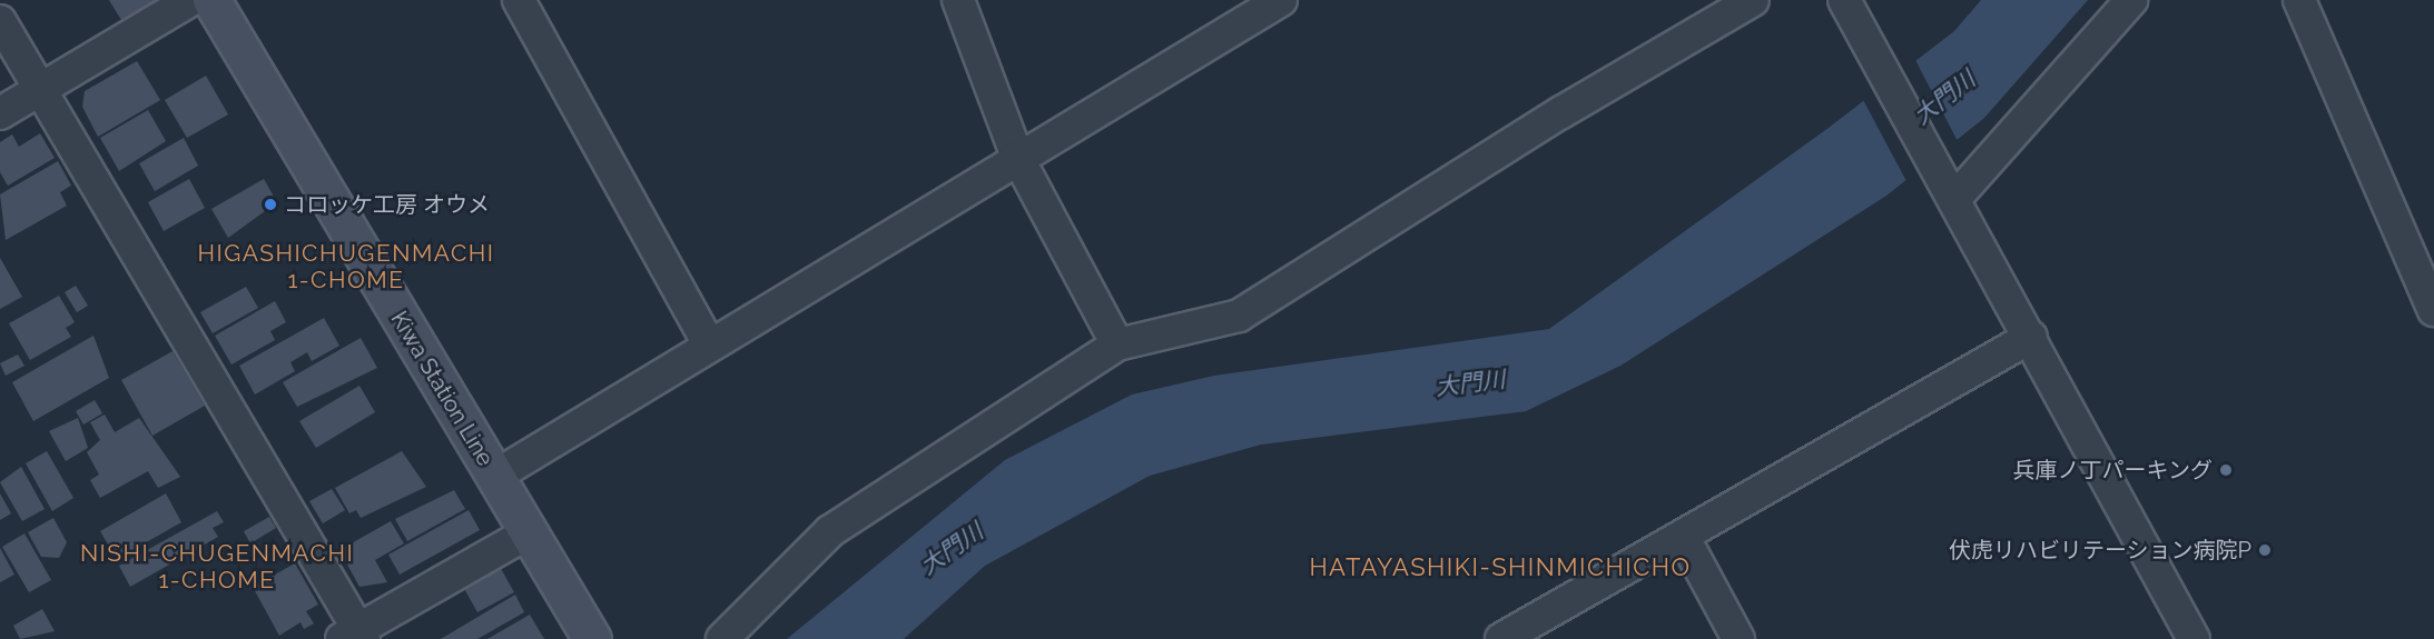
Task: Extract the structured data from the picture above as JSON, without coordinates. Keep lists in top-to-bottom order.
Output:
{
  "streets": {
    "main road": ["Kiwa Station Line"]
  },
  "districts": ["HIGASHICHUGENMACHI 1-CHOME", "NISHI-CHUGENMACHI 1-CHOME", "HATAYASHIKI-SHINMICHICHO"],
  "water": ["大門川"],
  "places": ["コロッケ工房 オウメ", "兵庫ノ丁パーキング", "伏虎リハビリテーション病院P"]
}
